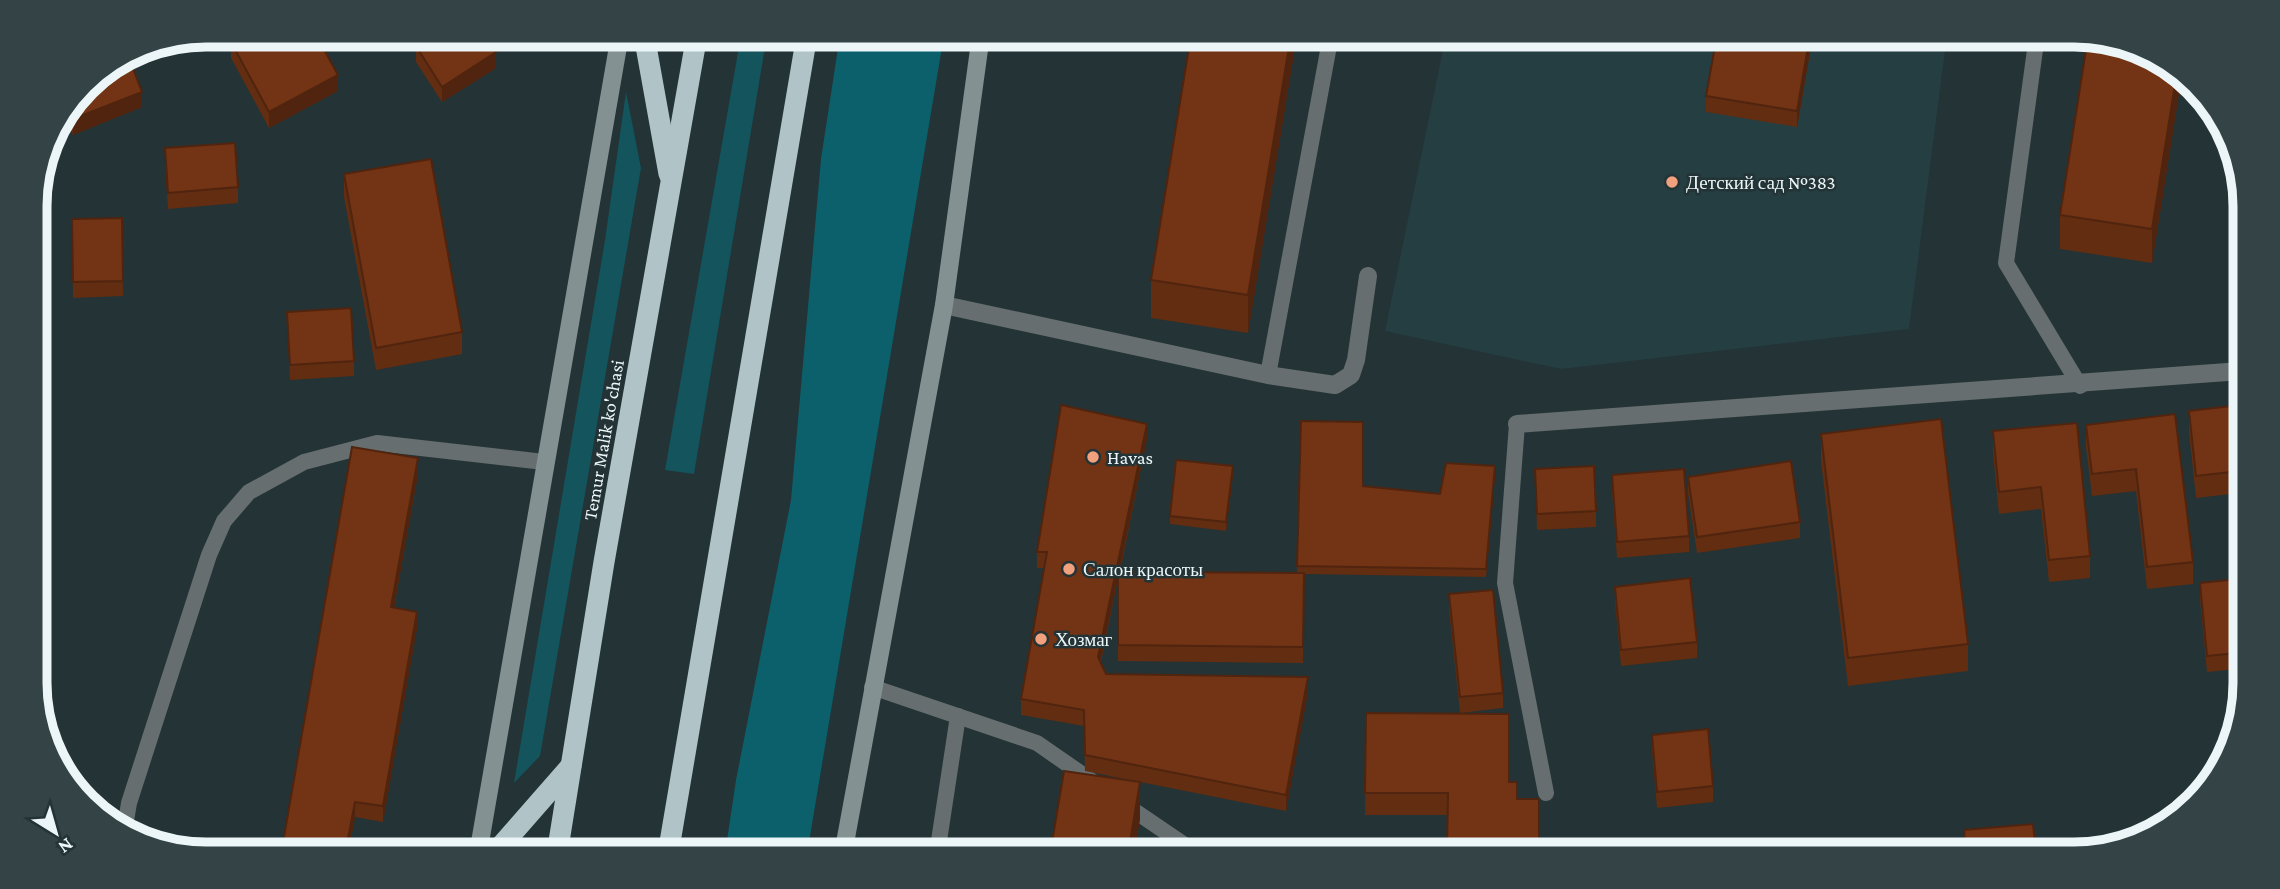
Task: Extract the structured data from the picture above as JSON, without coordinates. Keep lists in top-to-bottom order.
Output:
{
  "streets": {
    "highway": ["Temur Malik ko'chasi"]
  },
  "places": [
    "Детский сад №383",
    "Havas",
    "Салон красоты",
    "Хозмаг"
  ],
  "north": "bottom right"
}
